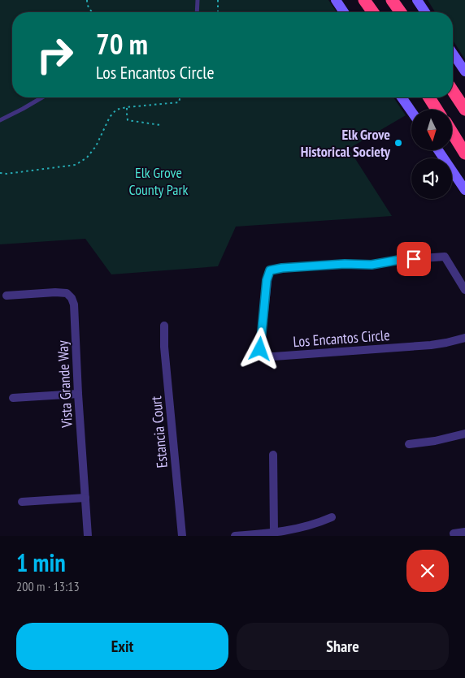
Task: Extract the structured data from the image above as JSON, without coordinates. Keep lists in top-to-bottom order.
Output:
{
  "streets": {
    "street": ["Los Encantos Circle", "Vista Grande Way", "Estancia Court"]
  },
  "parks": ["Elk Grove County Park"],
  "places": ["Elk Grove Historical Society"],
  "north": "bottom",
  "page": {
    "turn": ["70 m", "Los Encantos Circle"],
    "heading": ["1 min", "200 m · 13:13"],
    "buttons": ["Exit", "Share"]
  }
}
